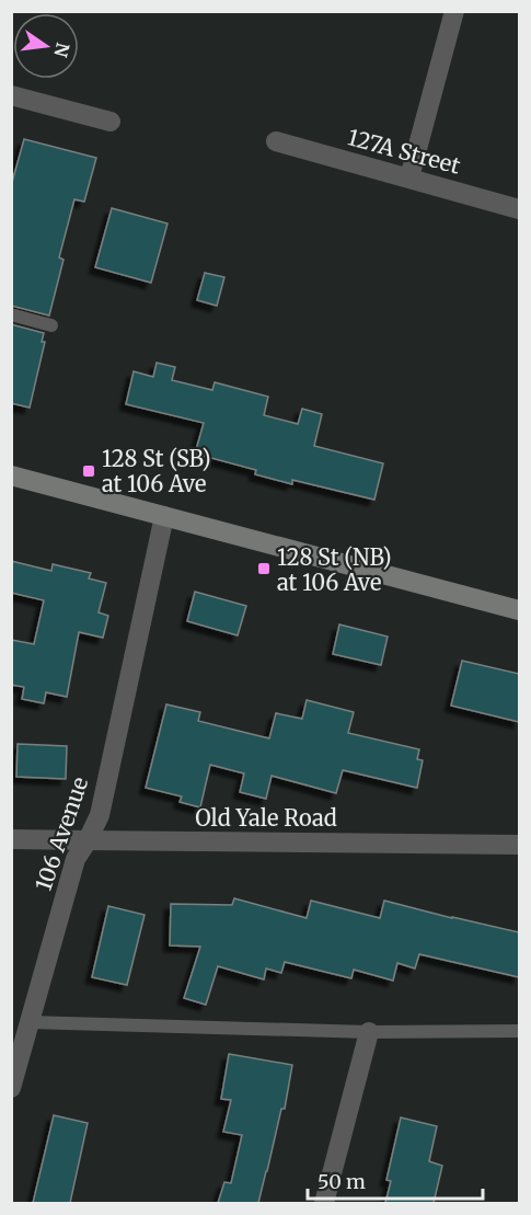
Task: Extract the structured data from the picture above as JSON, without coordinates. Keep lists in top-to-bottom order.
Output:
{
  "streets": {
    "street": ["127A Street", "Old Yale Road", "106 Avenue"]
  },
  "crossings": [
    ["Old Yale Road", "106 Avenue"]
  ],
  "places": {
    "transit": ["128 St (SB) at 106 Ave", "128 St (NB) at 106 Ave"]
  },
  "scale_bar": "50 m",
  "north": "right"
}
